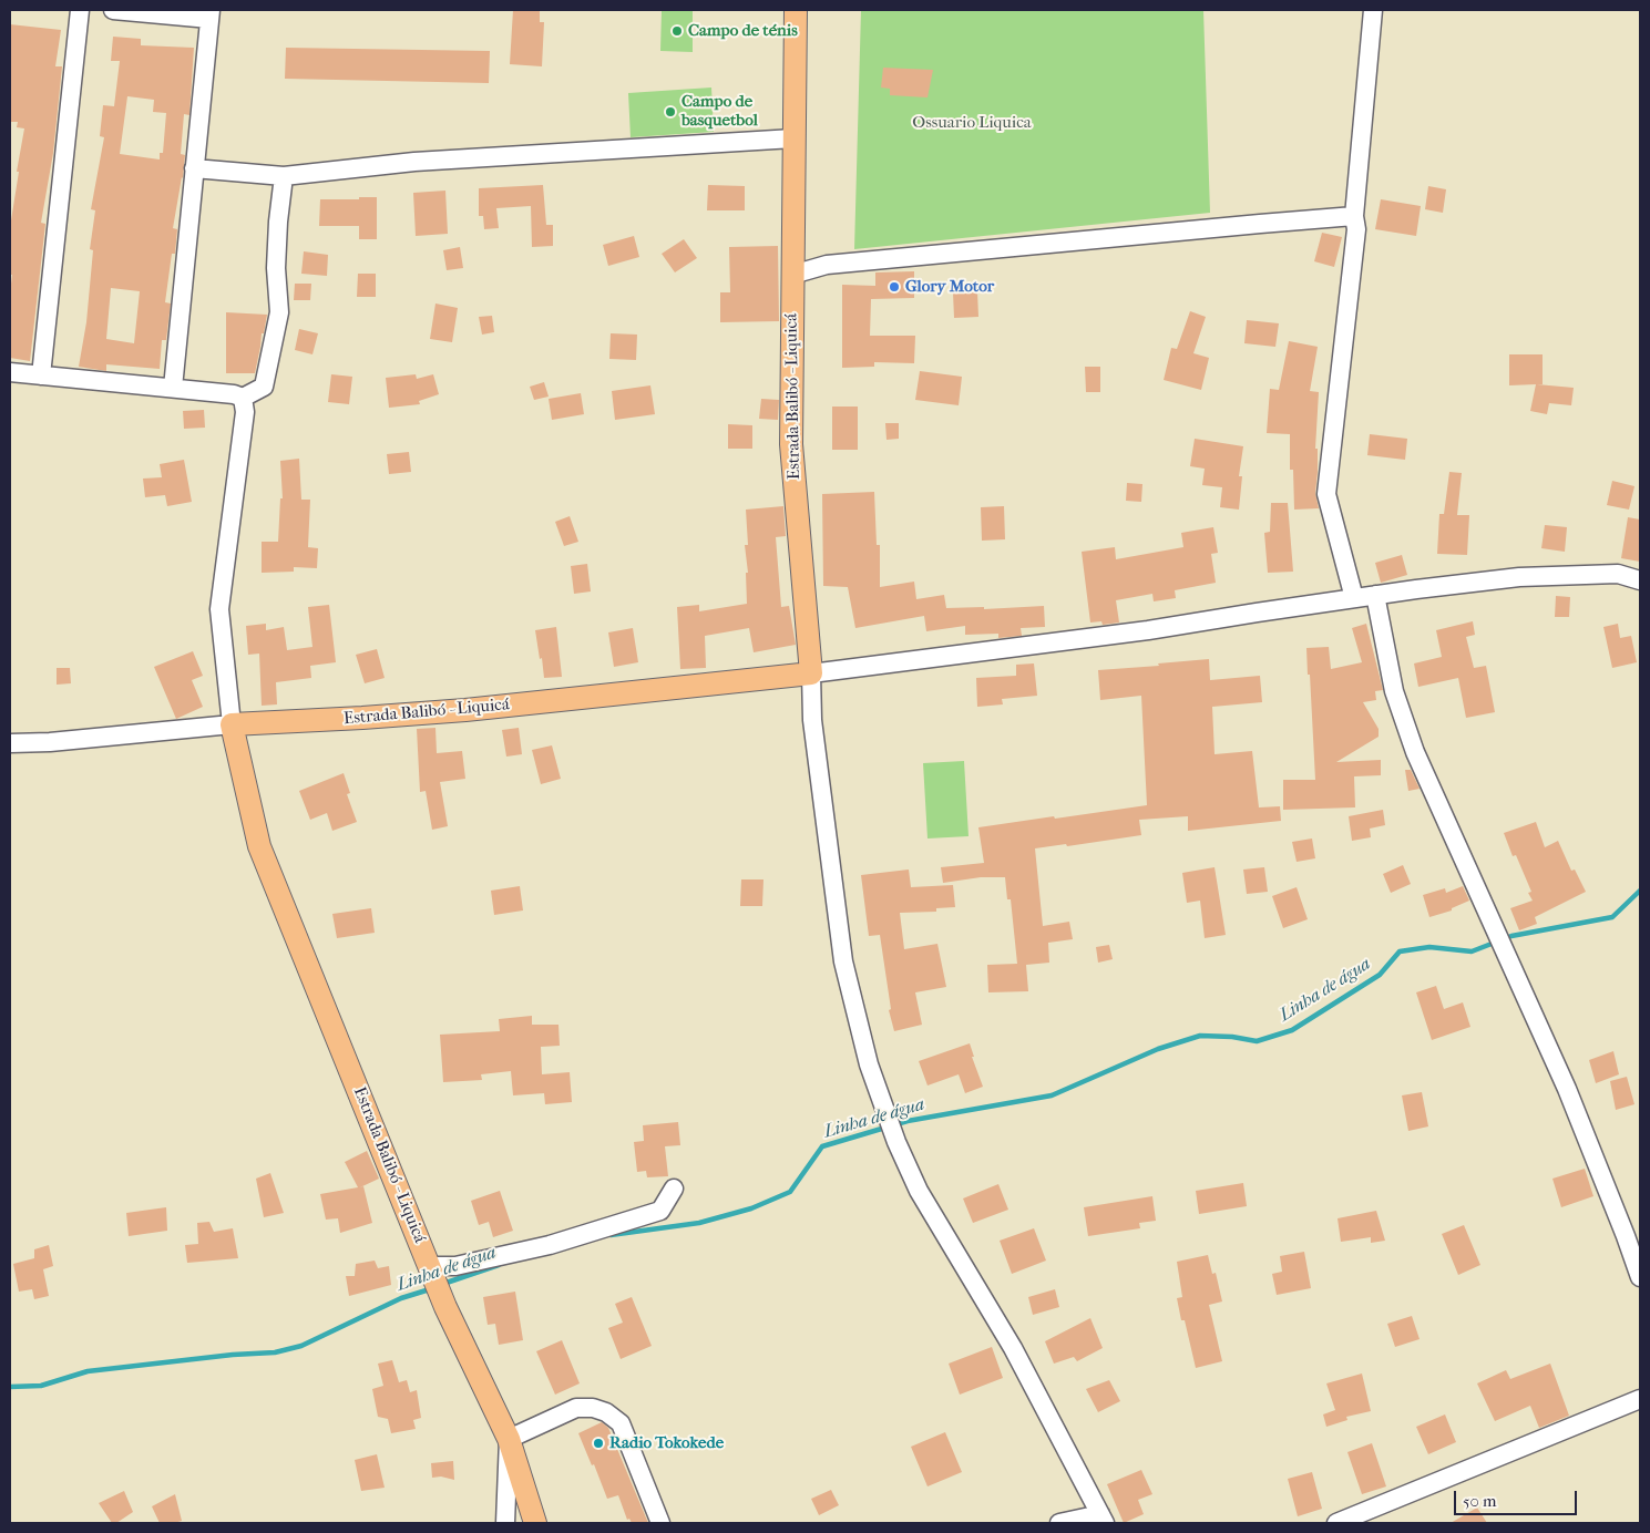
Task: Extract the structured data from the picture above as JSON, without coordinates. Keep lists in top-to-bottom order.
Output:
{
  "streets": {
    "main road": ["Estrada Balibó - Liquicá"]
  },
  "water": ["Linha de água"],
  "parks": ["Ossuario Liquica"],
  "places": [
    "Campo de ténis",
    "Campo de basquetbol",
    "Glory Motor",
    "Radio Tokokede"
  ],
  "scale_bar": "50 m"
}
